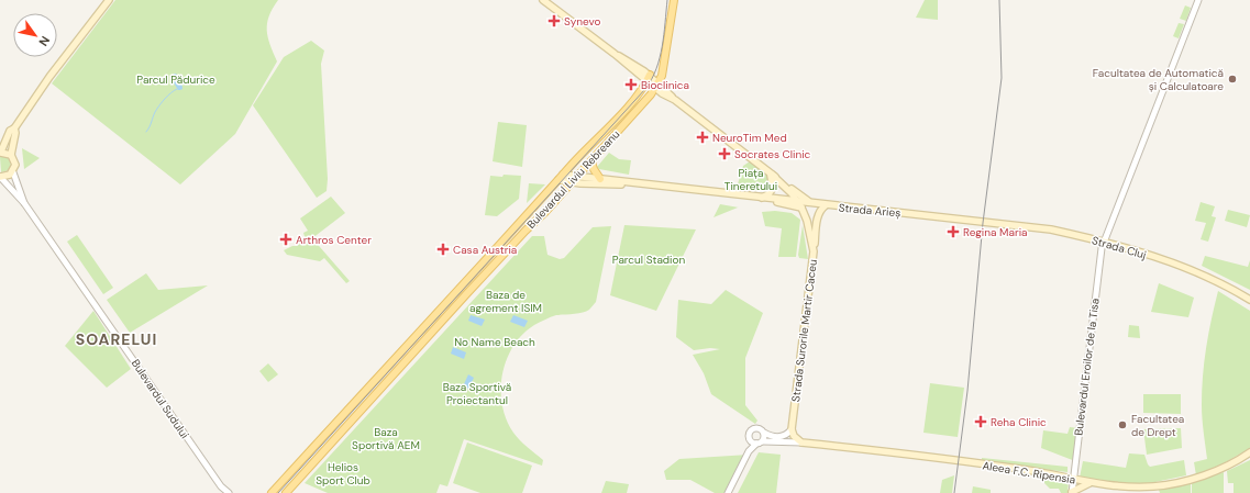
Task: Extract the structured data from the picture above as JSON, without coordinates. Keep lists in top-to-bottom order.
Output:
{
  "streets": {
    "main road": [
      "Bulevardul Liviu Rebreanu",
      "Strada Arieș",
      "Strada Cluj",
      "Strada Surorile Martir Caceu",
      "Aleea F.C. Ripensia"
    ],
    "street": ["Bulevardul Eroilor de la Tisa", "Bulevardul Sudului"]
  },
  "crossings": [
    ["Bulevardul Liviu Rebreanu", "Strada Arieș"],
    ["Strada Arieș", "Strada Cluj"],
    ["Strada Arieș", "Strada Surorile Martir Caceu"],
    ["Strada Cluj", "Bulevardul Eroilor de la Tisa"],
    ["Bulevardul Eroilor de la Tisa", "Aleea F.C. Ripensia"]
  ],
  "districts": ["SOARELUI"],
  "parks": [
    "Parcul Pădurice",
    "Piața Tineretului",
    "Parcul Stadion",
    "Baza de agrement ISIM",
    "No Name Beach",
    "Baza Sportivă Proiectantul",
    "Baza Sportivă AEM",
    "Helios Sport Club"
  ],
  "places": {
    "health": [
      "Synevo",
      "Bioclinica",
      "NeuroTim Med",
      "Socrates Clinic",
      "Regina Maria",
      "Arthros Center",
      "Casa Austria",
      "Reha Clinic"
    ],
    "other": ["Facultatea de Automatică și Calculatoare", "Facultatea de Drept"]
  },
  "north": "bottom right"
}
